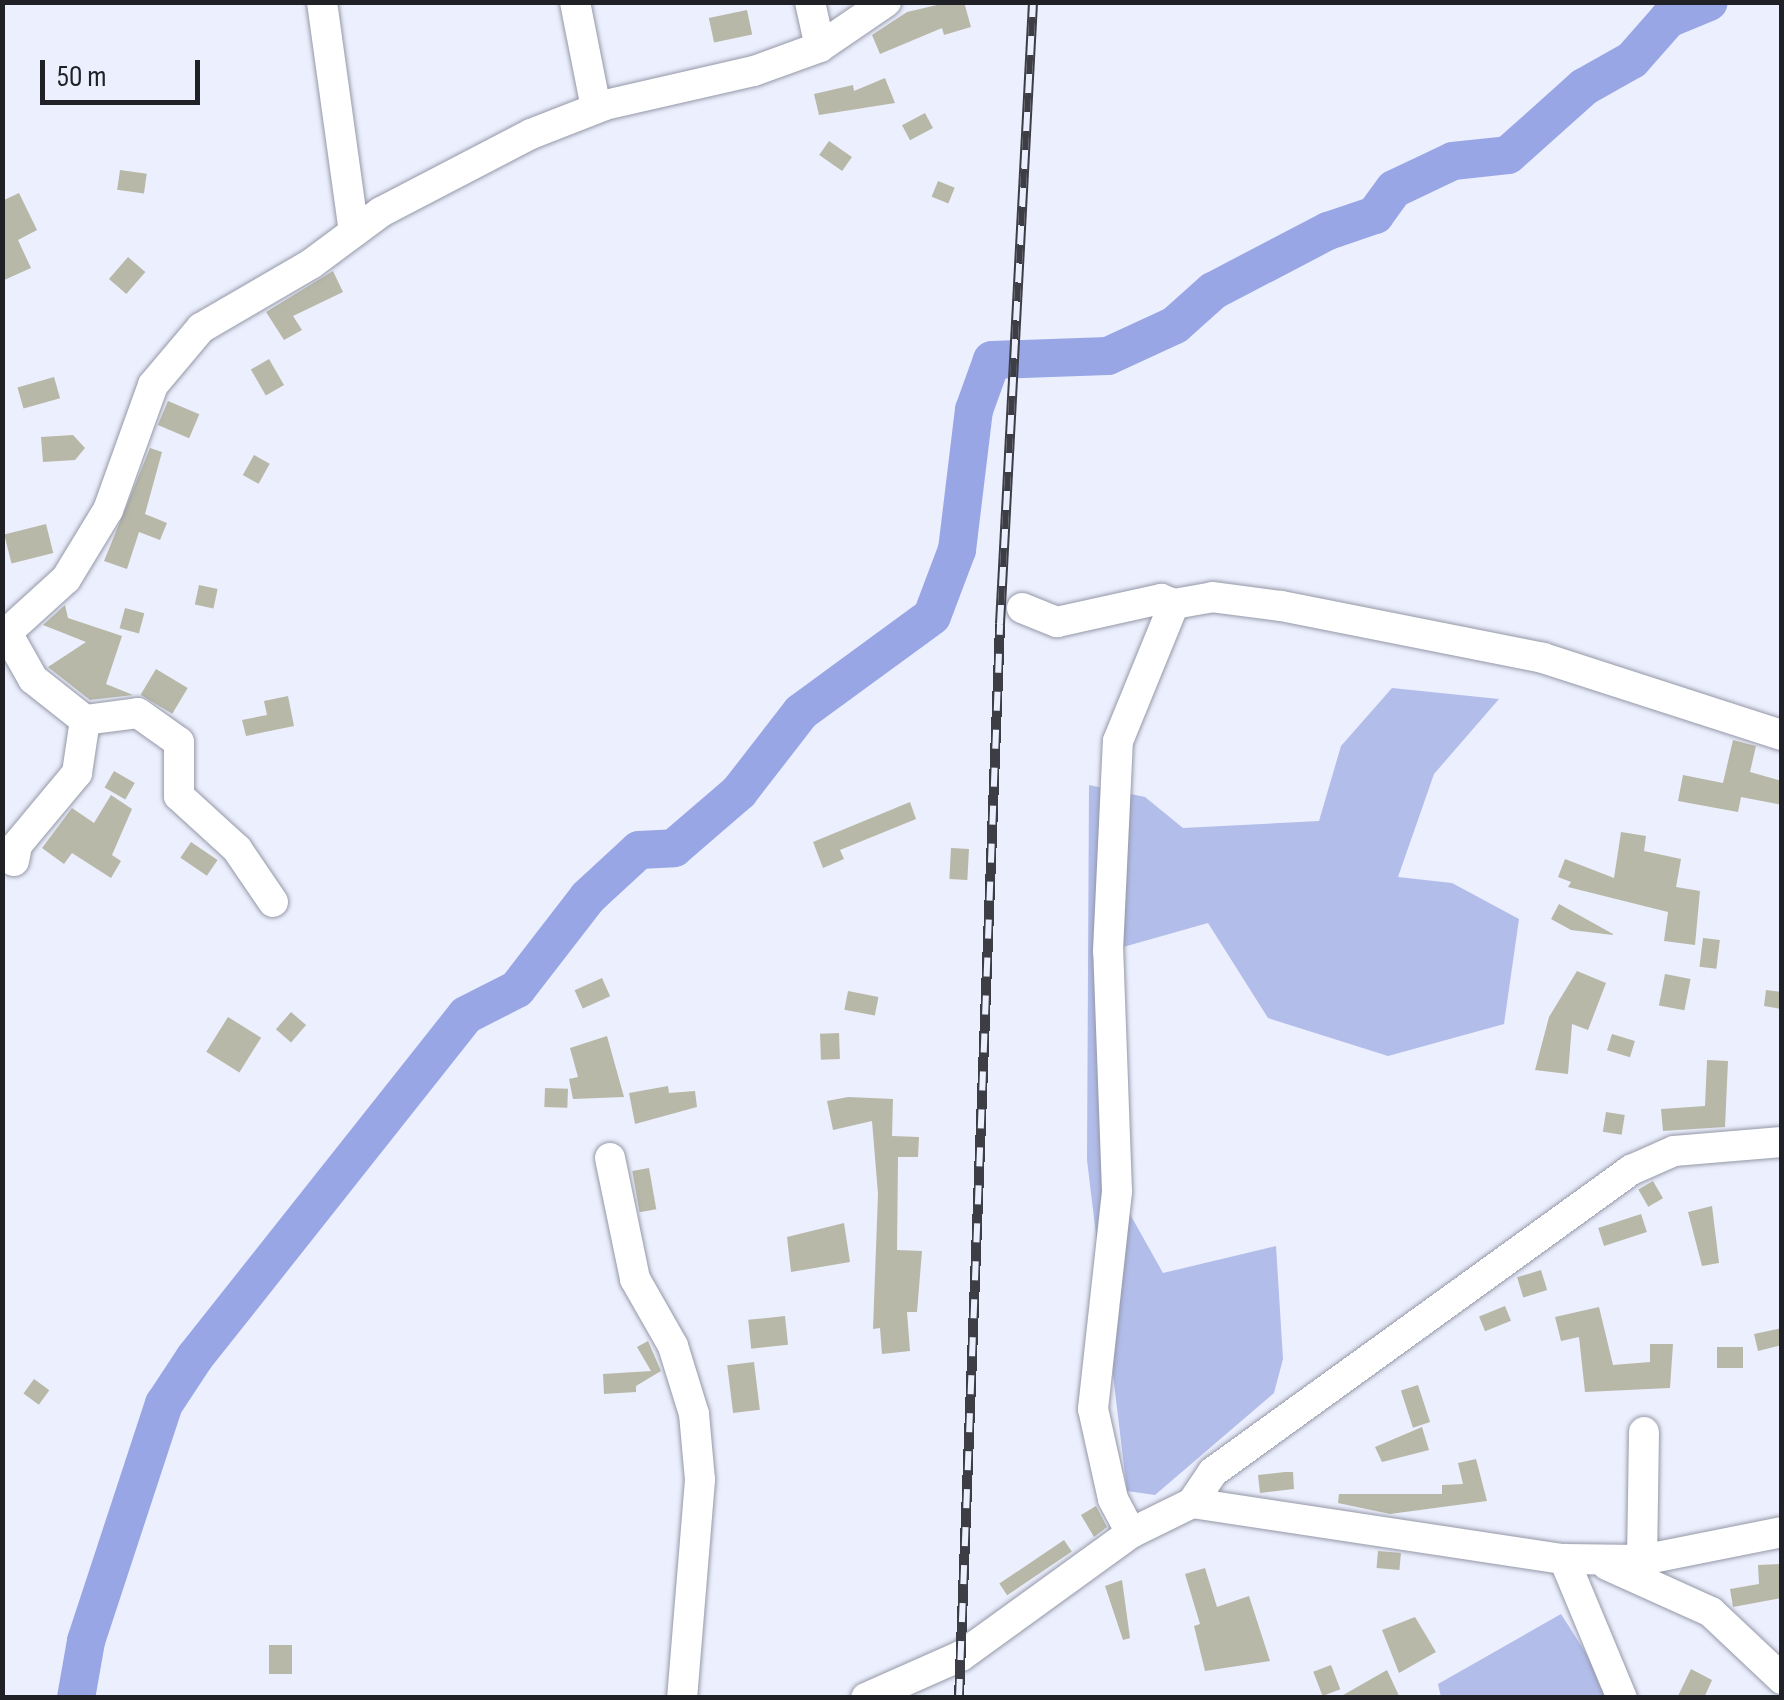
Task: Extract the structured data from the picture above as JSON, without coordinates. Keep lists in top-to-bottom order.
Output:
{
  "scale_bar": "50 m"
}
